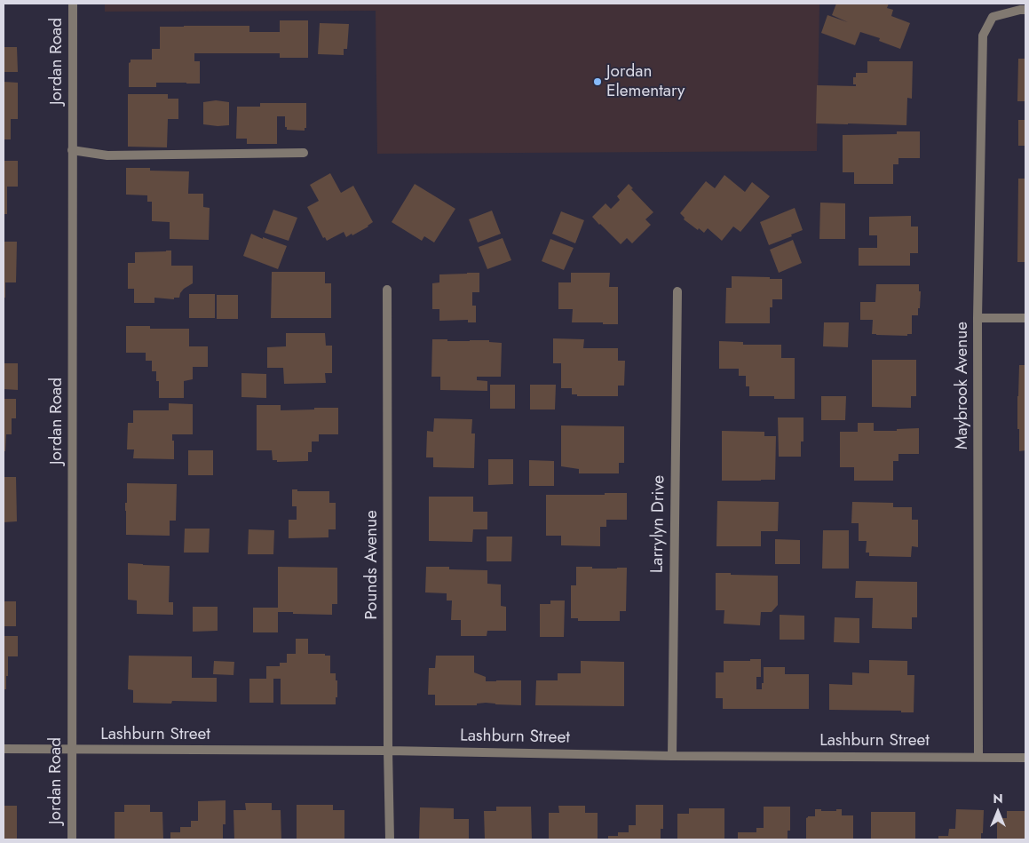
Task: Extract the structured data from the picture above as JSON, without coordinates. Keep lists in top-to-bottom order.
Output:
{
  "streets": {
    "street": [
      "Jordan Road",
      "Maybrook Avenue",
      "Larrylyn Drive",
      "Pounds Avenue",
      "Lashburn Street"
    ]
  },
  "crossings": [
    ["Jordan Road", "Lashburn Street"],
    ["Maybrook Avenue", "Lashburn Street"],
    ["Larrylyn Drive", "Lashburn Street"],
    ["Pounds Avenue", "Lashburn Street"]
  ],
  "places": ["Jordan Elementary"],
  "north": "top"
}
